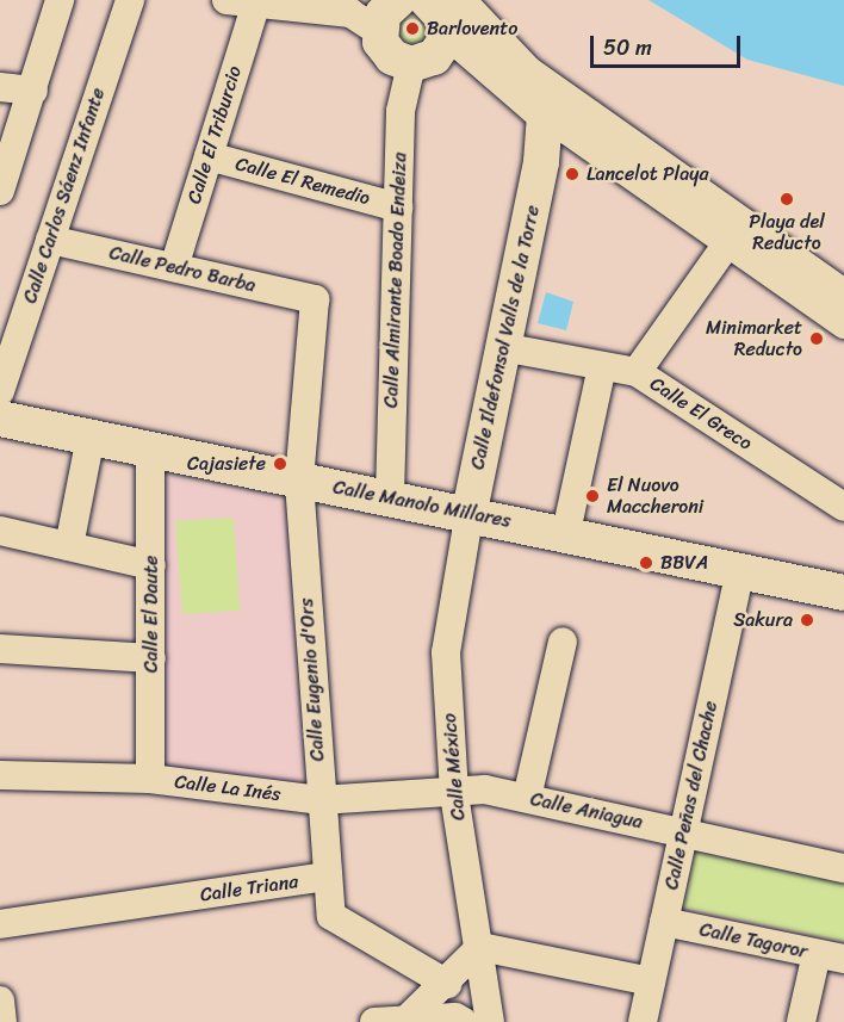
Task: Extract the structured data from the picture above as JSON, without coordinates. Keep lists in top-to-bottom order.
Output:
{
  "streets": {
    "main road": ["Calle Ildefonsol Valls de la Torre", "Calle Manolo Millares"],
    "street": [
      "Calle El Triburcio",
      "Calle El Remedio",
      "Calle Carlos Sáenz Infante",
      "Calle Pedro Barba",
      "Calle Almirante Boado Endeiza",
      "Calle El Greco",
      "Calle El Daute",
      "Calle Eugenio d'Ors",
      "Calle México",
      "Calle La Inés",
      "Calle Peñas del Chache",
      "Calle Aniagua",
      "Calle Triana",
      "Calle Tagoror"
    ]
  },
  "crossings": [
    ["Calle El Triburcio", "Calle El Remedio"],
    ["Calle El Triburcio", "Calle Pedro Barba"],
    ["Calle El Remedio", "Calle Almirante Boado Endeiza"],
    ["Calle Carlos Sáenz Infante", "Calle Pedro Barba"],
    ["Calle Pedro Barba", "Calle Eugenio d'Ors"],
    ["Calle Almirante Boado Endeiza", "Calle Manolo Millares"],
    ["Calle Ildefonsol Valls de la Torre", "Calle El Greco"],
    ["Calle Ildefonsol Valls de la Torre", "Calle Manolo Millares"],
    ["Calle Ildefonsol Valls de la Torre", "Calle México"],
    ["Calle Manolo Millares", "Calle El Daute"],
    ["Calle Manolo Millares", "Calle Eugenio d'Ors"],
    ["Calle Manolo Millares", "Calle México"],
    ["Calle Manolo Millares", "Calle Peñas del Chache"],
    ["Calle El Daute", "Calle La Inés"],
    ["Calle Eugenio d'Ors", "Calle La Inés"],
    ["Calle Eugenio d'Ors", "Calle Triana"],
    ["Calle México", "Calle La Inés"],
    ["Calle México", "Calle Aniagua"],
    ["Calle La Inés", "Calle Aniagua"],
    ["Calle Peñas del Chache", "Calle Aniagua"],
    ["Calle Peñas del Chache", "Calle Tagoror"]
  ],
  "places": [
    "Barlovento",
    "Lancelot Playa",
    "Playa del Reducto",
    "Minimarket Reducto",
    "Cajasiete",
    "El Nuovo Maccheroni",
    "BBVA",
    "Sakura"
  ],
  "scale_bar": "50 m"
}
